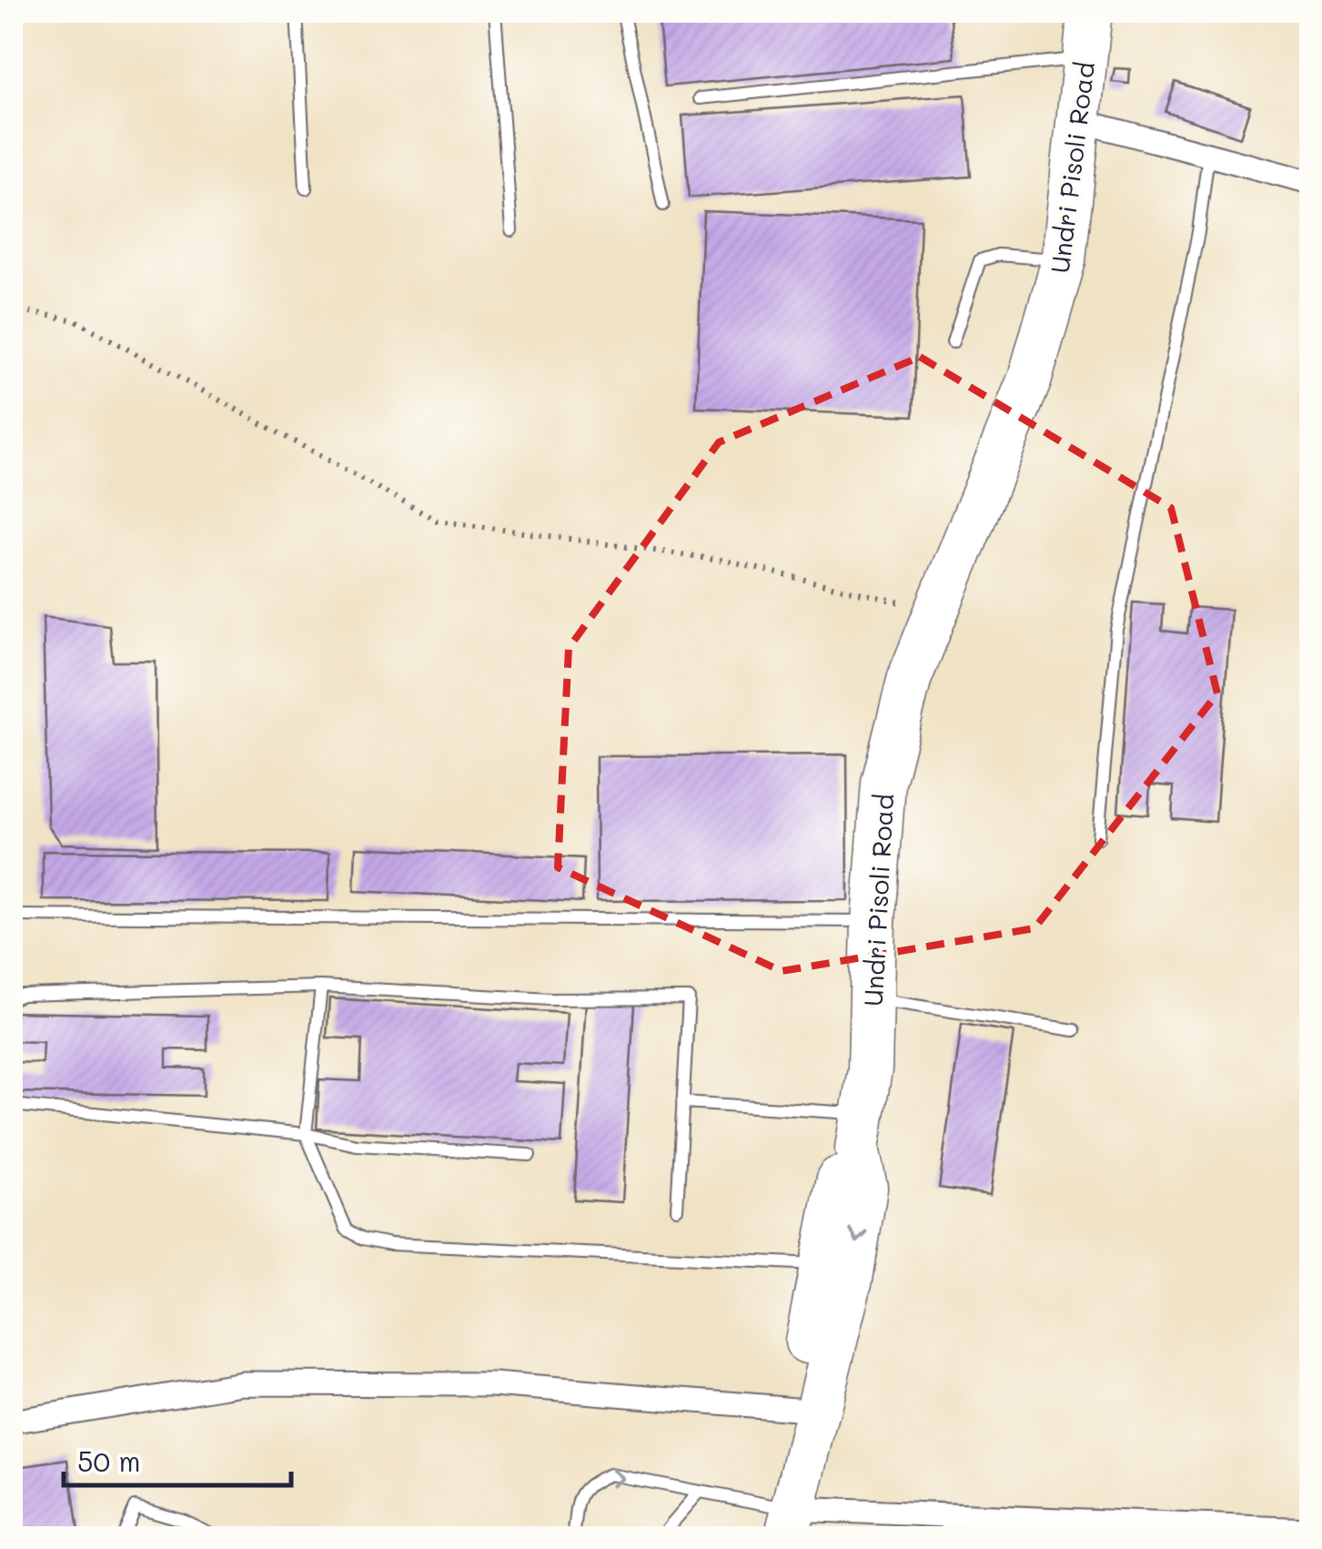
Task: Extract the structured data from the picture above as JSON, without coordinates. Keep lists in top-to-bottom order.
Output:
{
  "streets": {
    "highway": ["Undri Pisoli Road"]
  },
  "scale_bar": "50 m"
}
